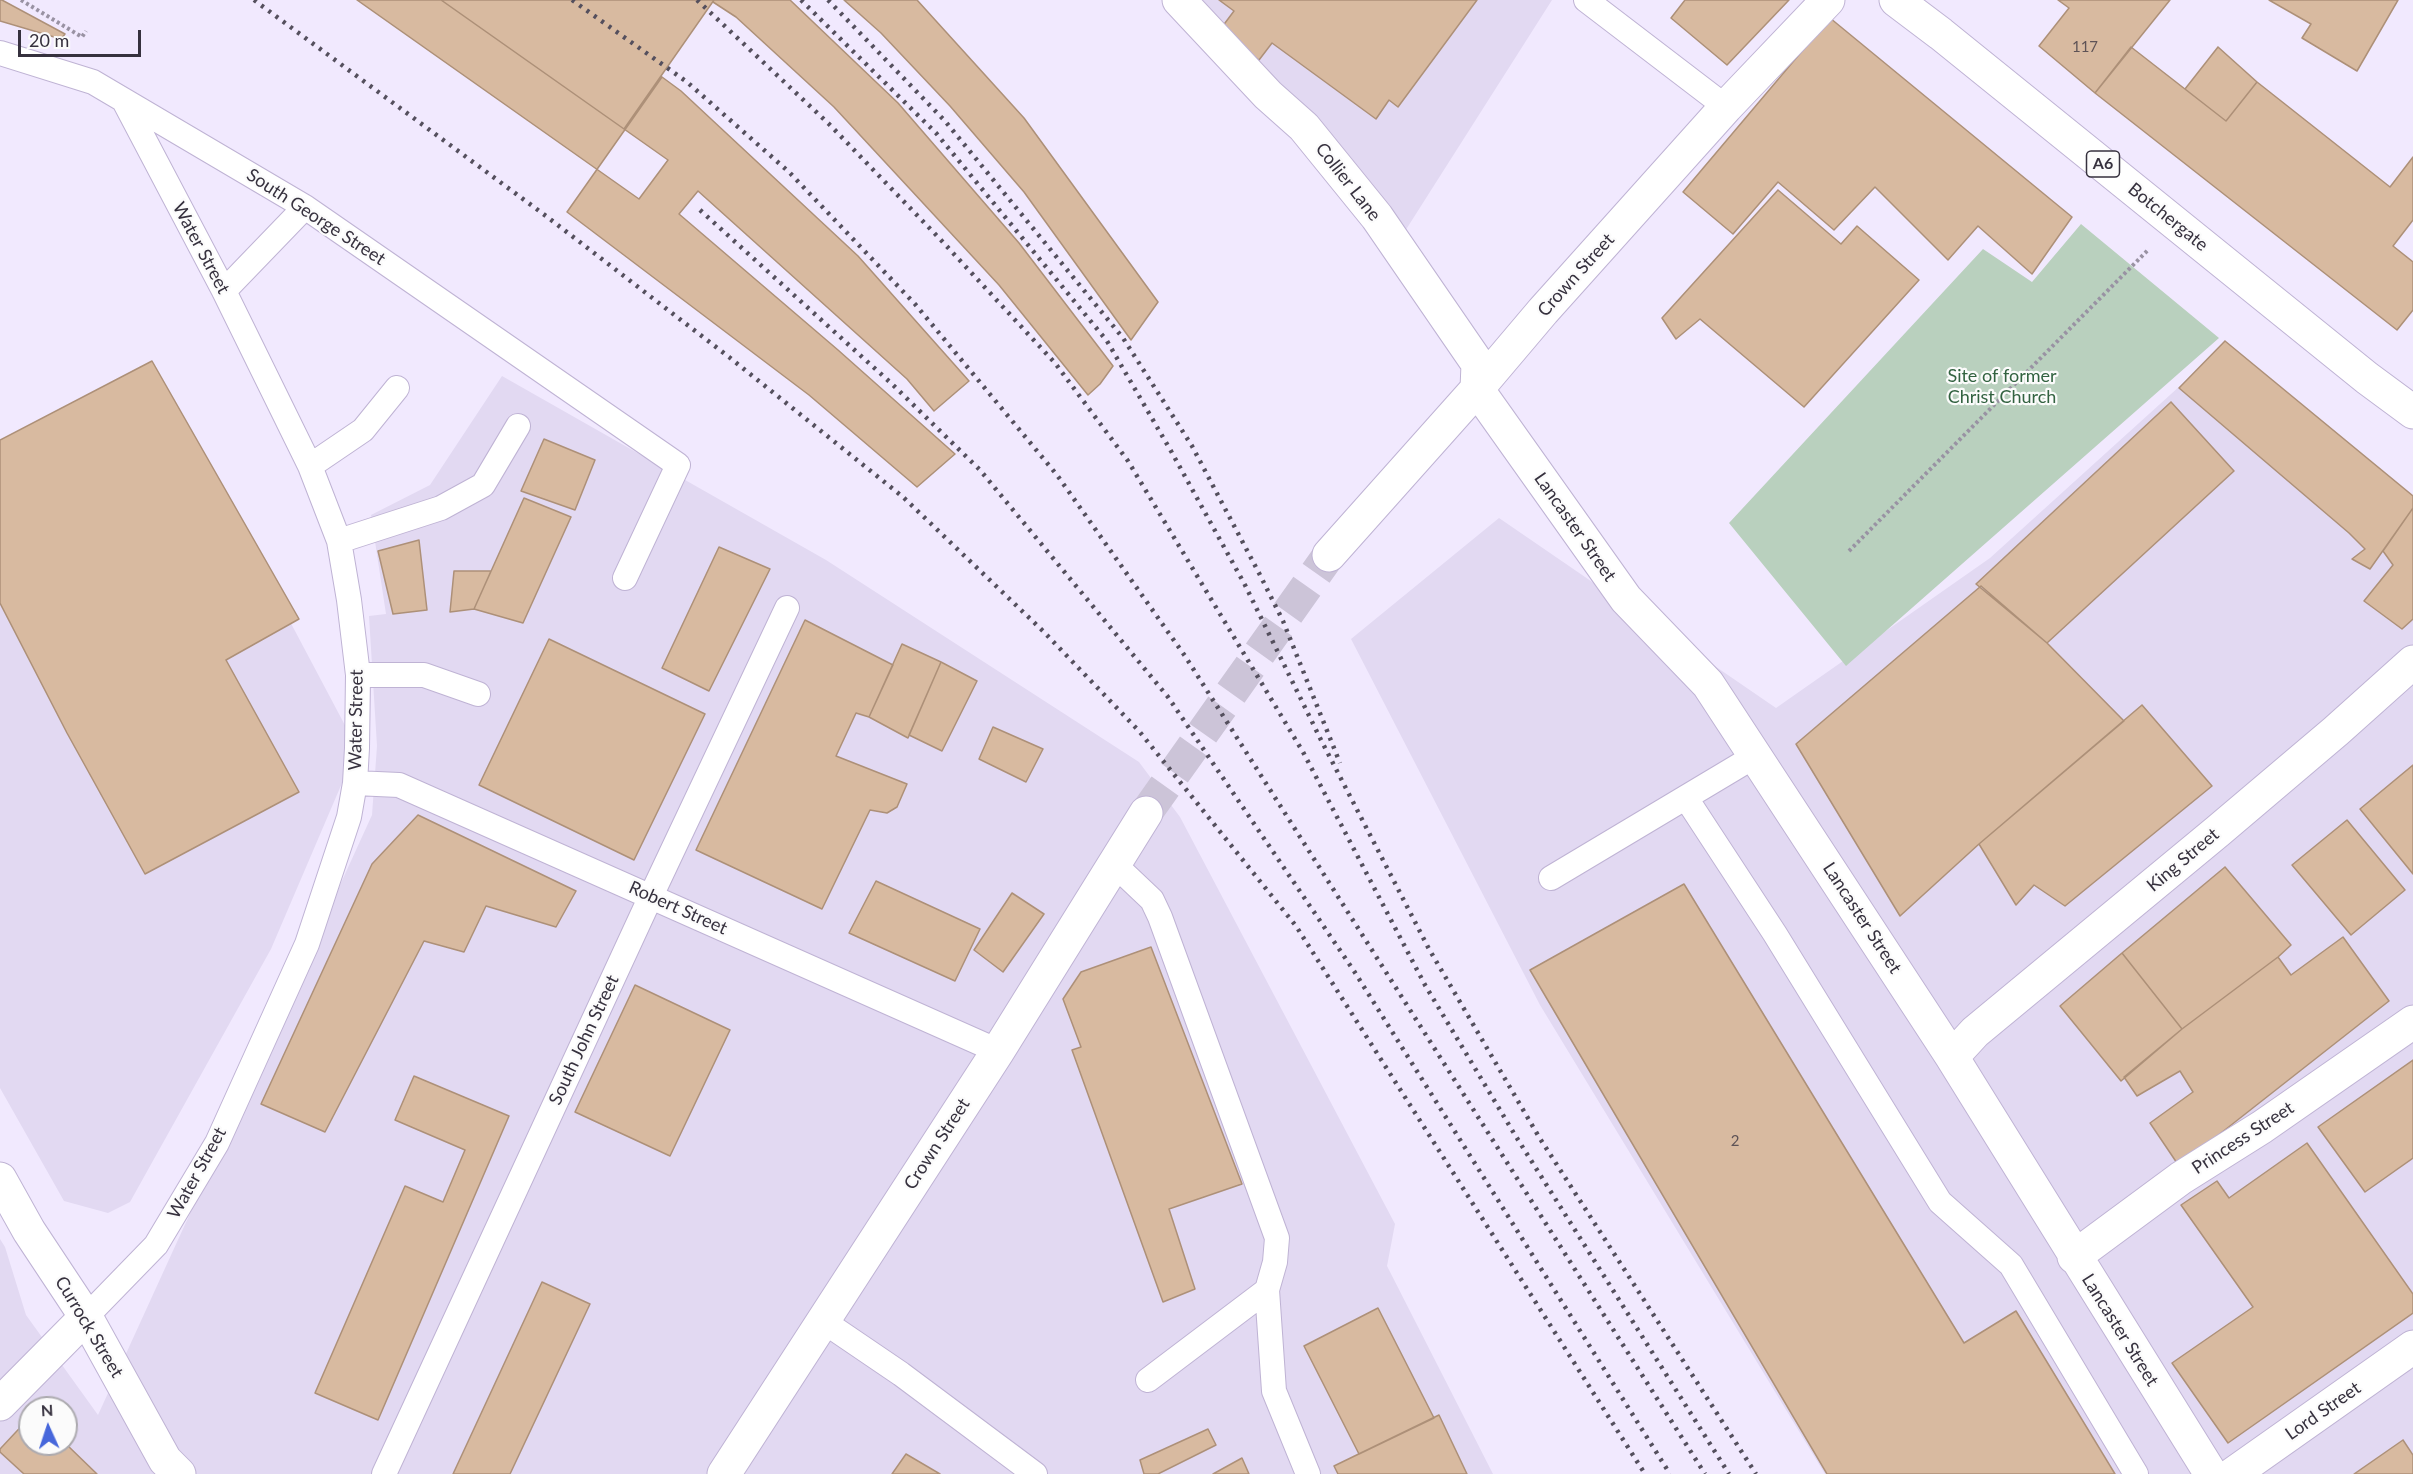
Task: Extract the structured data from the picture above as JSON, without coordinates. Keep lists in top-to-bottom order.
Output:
{
  "streets": {
    "street": [
      "A6",
      "Collier Lane",
      "Botchergate",
      "Crown Street",
      "Lancaster Street",
      "King Street",
      "Princess Street",
      "Currock Street",
      "Lord Street"
    ],
    "lane": [
      "South George Street",
      "Water Street",
      "Robert Street",
      "South John Street"
    ]
  },
  "crossings": [
    ["Collier Lane", "Crown Street"],
    ["Collier Lane", "Lancaster Street"],
    ["South George Street", "Water Street"],
    ["Water Street", "Robert Street"],
    ["Water Street", "Currock Street"],
    ["Crown Street", "Lancaster Street"],
    ["Crown Street", "Robert Street"],
    ["Lancaster Street", "King Street"],
    ["Lancaster Street", "Princess Street"],
    ["Robert Street", "South John Street"]
  ],
  "parks": ["Site of former Christ Church"],
  "house_numbers": ["117", "2"],
  "scale_bar": "20 m",
  "north": "top"
}
